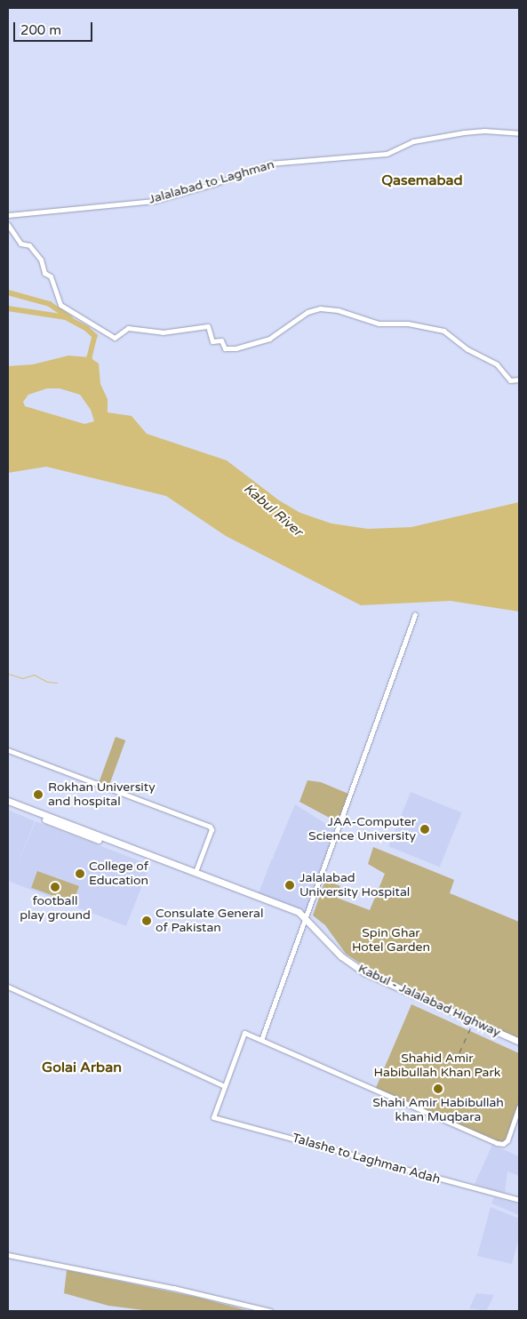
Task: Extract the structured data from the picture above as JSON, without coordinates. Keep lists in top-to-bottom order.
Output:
{
  "streets": {
    "highway": ["Kabul - Jalalabad Highway"],
    "street": ["Jalalabad to Laghman", "Talashe to Laghman Adah"]
  },
  "districts": ["Qasemabad", "Golai Arban"],
  "water": ["Kabul River"],
  "parks": ["Spin Ghar Hotel Garden", "Shahid Amir Habibullah Khan Park"],
  "places": [
    "Rokhan University and hospital",
    "JAA-Computer Science University",
    "College of Education",
    "Jalalabad University Hospital",
    "football play ground",
    "Consulate General of Pakistan",
    "Shahi Amir Habibullah khan Muqbara"
  ],
  "scale_bar": "200 m"
}
